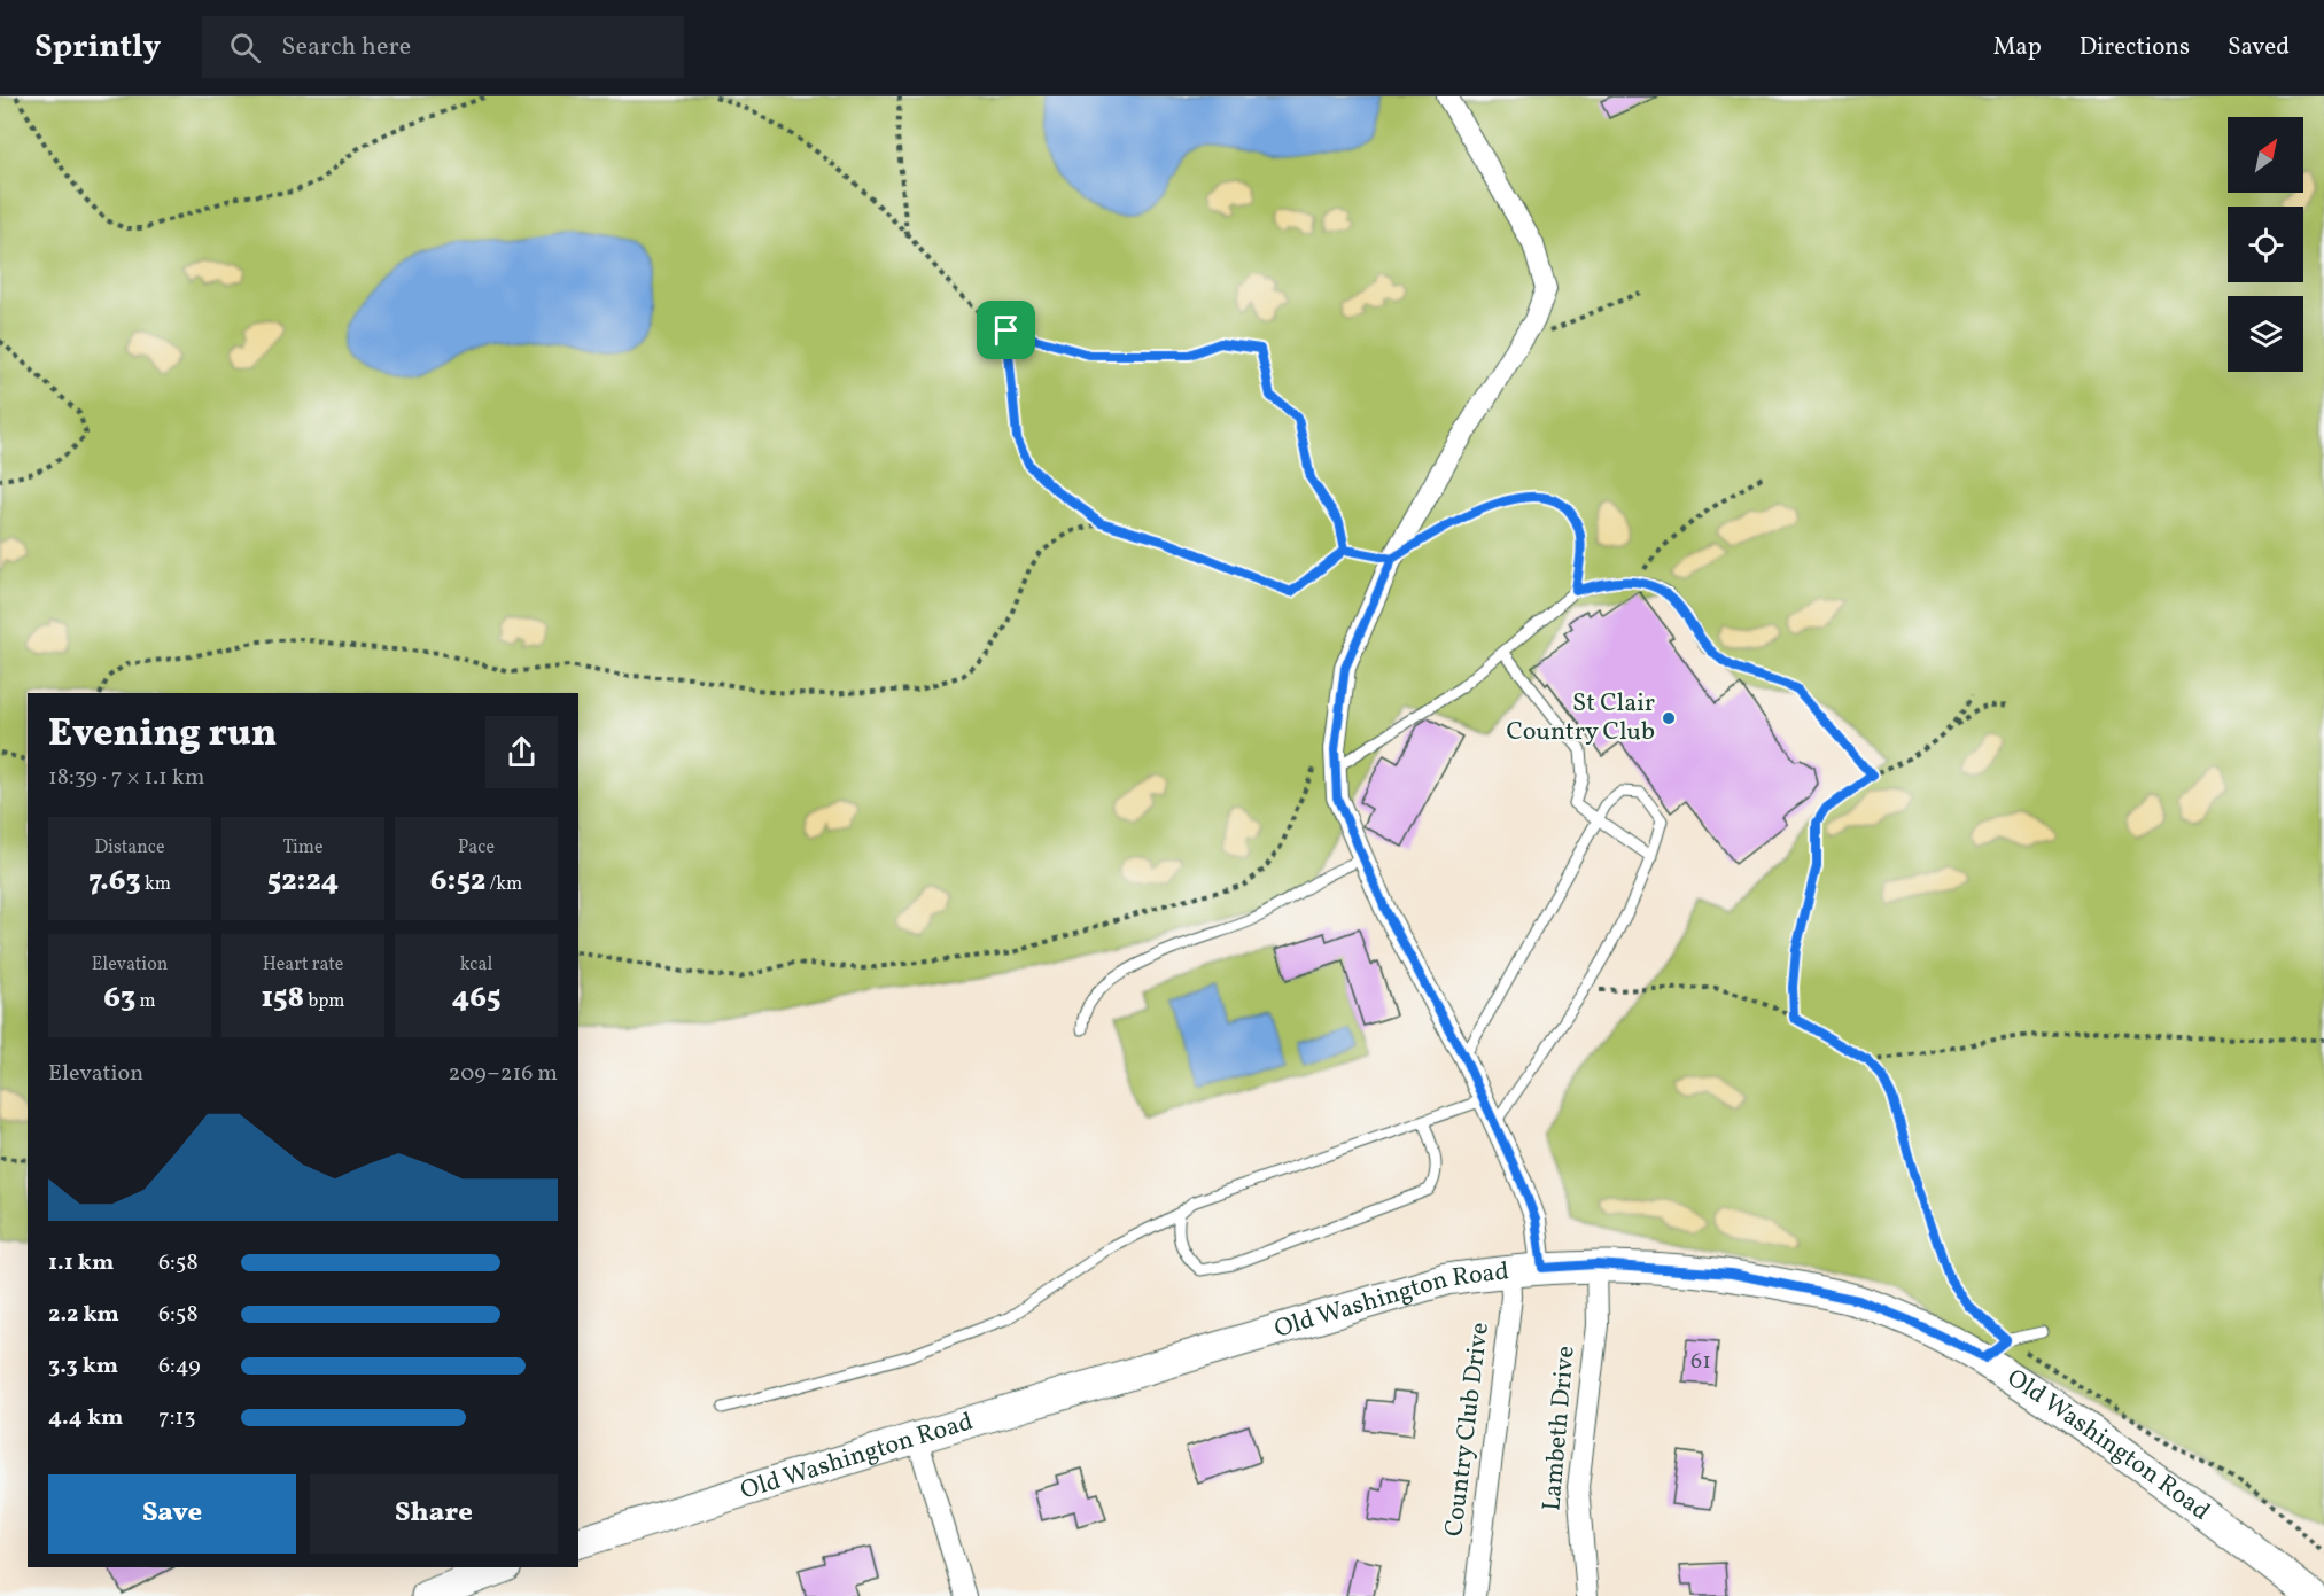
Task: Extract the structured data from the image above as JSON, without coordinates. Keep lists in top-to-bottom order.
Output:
{
  "streets": {
    "street": ["Old Washington Road", "Lambeth Drive", "Country Club Drive"]
  },
  "crossings": [
    ["Old Washington Road", "Lambeth Drive"],
    ["Old Washington Road", "Country Club Drive"]
  ],
  "places": ["St Clair Country Club"],
  "house_numbers": ["61"],
  "north": "top right",
  "page": {
    "header": "Sprintly",
    "search": "Search here",
    "nav": ["Map", "Directions", "Saved"],
    "heading": ["Evening run", "18:39 · 7 × 1.1 km"],
    "stats": [
      ["Distance", "7.63 km"],
      ["Time", "52:24"],
      ["Pace", "6:52 /km"],
      ["Elevation", "63 m"],
      ["Heart rate", "158 bpm"],
      ["kcal", "465"]
    ],
    "chart": ["Elevation", "209–216 m"],
    "list": [
      {
        "name": "1.1 km",
        "note": "6:58"
      },
      {
        "name": "2.2 km",
        "note": "6:58"
      },
      {
        "name": "3.3 km",
        "note": "6:49"
      },
      {
        "name": "4.4 km",
        "note": "7:13"
      }
    ],
    "buttons": ["Save", "Share"]
  }
}
